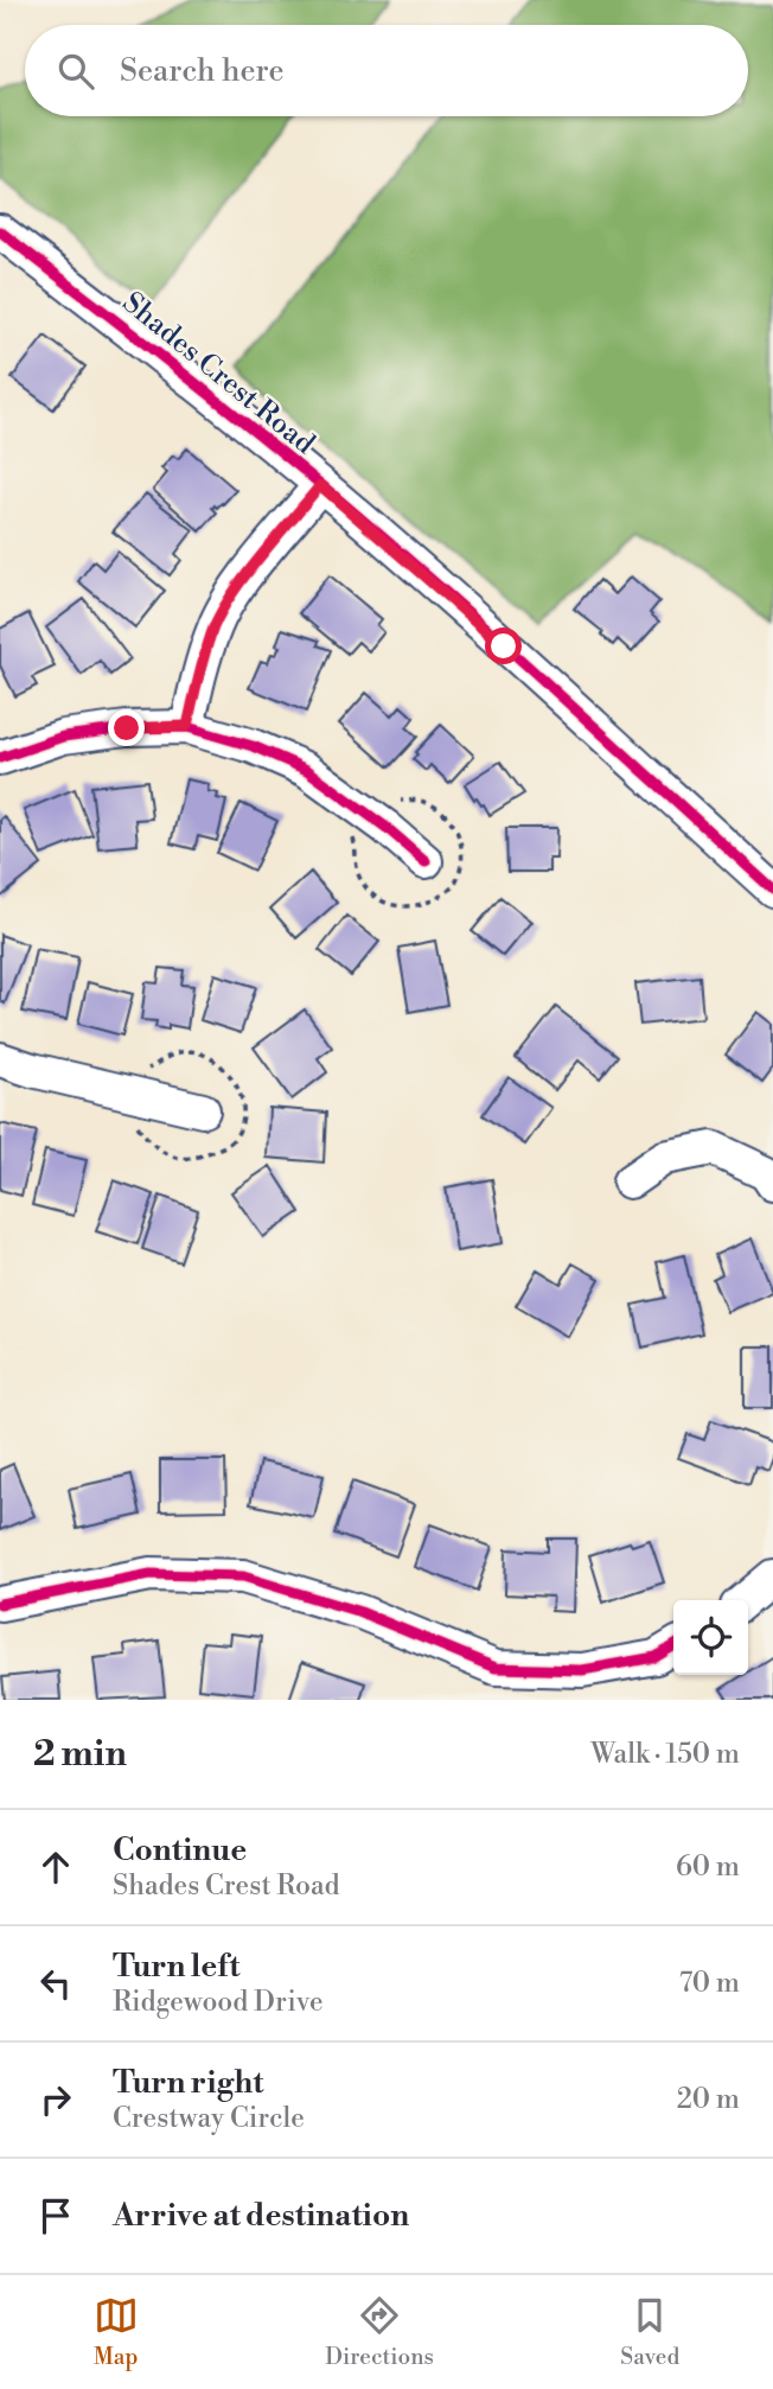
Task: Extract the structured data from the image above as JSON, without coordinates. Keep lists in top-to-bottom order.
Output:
{
  "streets": {
    "street": ["Shades Crest Road"]
  },
  "page": {
    "search": "Search here",
    "heading": ["2 min", "Walk · 150 m"],
    "list": [
      ["Continue", "Shades Crest Road", "60 m"],
      ["Turn left", "Ridgewood Drive", "70 m"],
      ["Turn right", "Crestway Circle", "20 m"],
      "Arrive at destination"
    ],
    "nav": ["Map", "Directions", "Saved"]
  }
}
